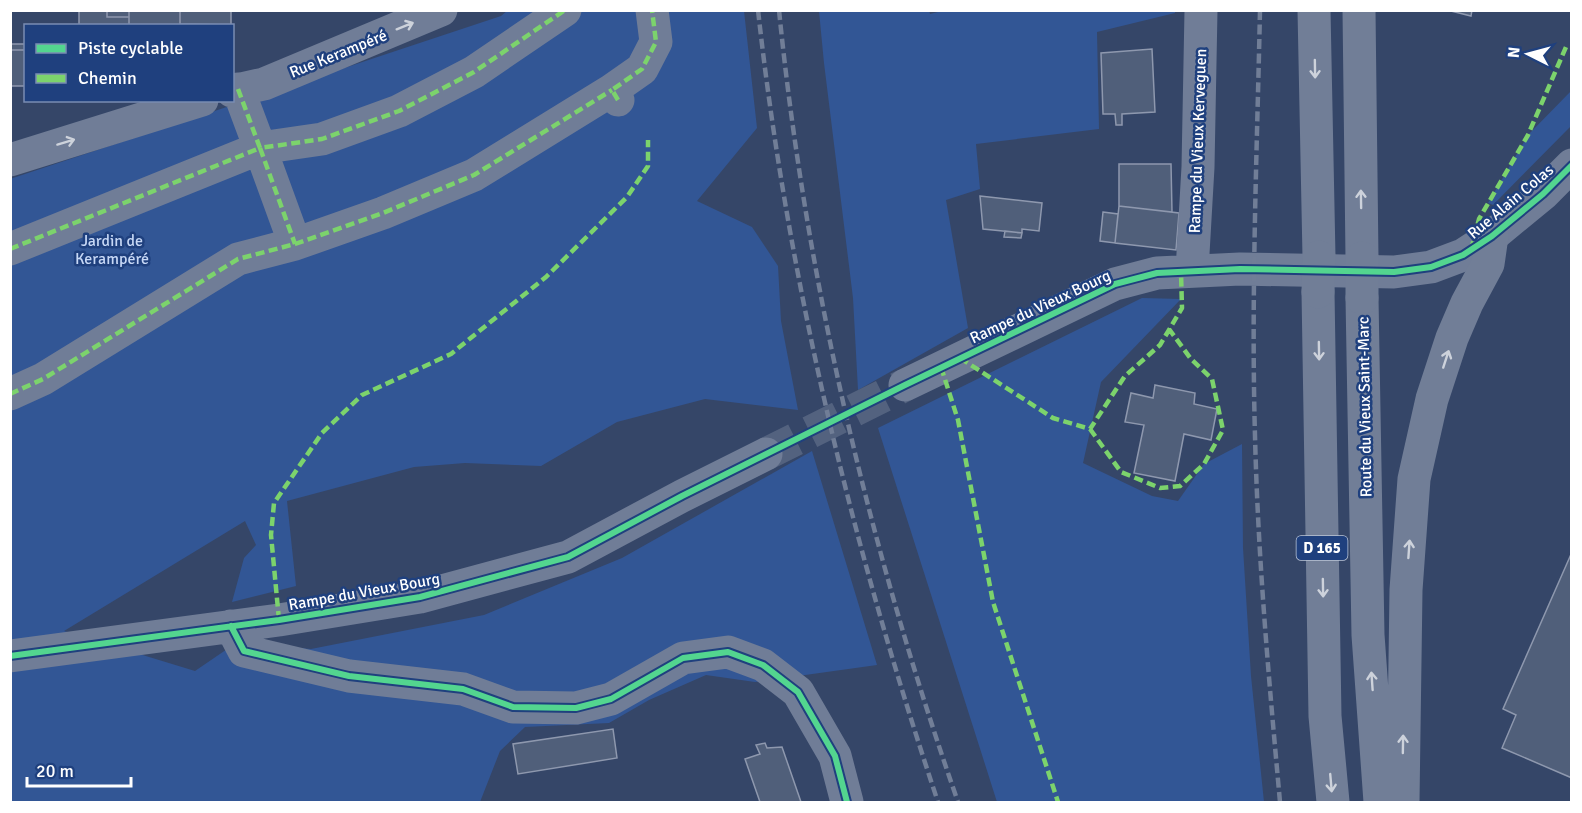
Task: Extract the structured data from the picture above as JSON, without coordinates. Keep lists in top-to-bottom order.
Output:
{
  "streets": {
    "highway": ["Route du Vieux Saint-Marc", "D 165"],
    "street": [
      "Rue Kerampéré",
      "Rampe du Vieux Kerveguen",
      "Rue Alain Colas",
      "Rampe du Vieux Bourg"
    ]
  },
  "crossings": [
    ["Rampe du Vieux Kerveguen", "Rue Alain Colas"],
    ["Rampe du Vieux Kerveguen", "Rampe du Vieux Bourg"],
    ["Rue Alain Colas", "Rampe du Vieux Bourg"]
  ],
  "parks": ["Jardin de Kerampéré"],
  "legend": ["Piste cyclable", "Chemin"],
  "scale_bar": "20 m",
  "north": "left"
}
